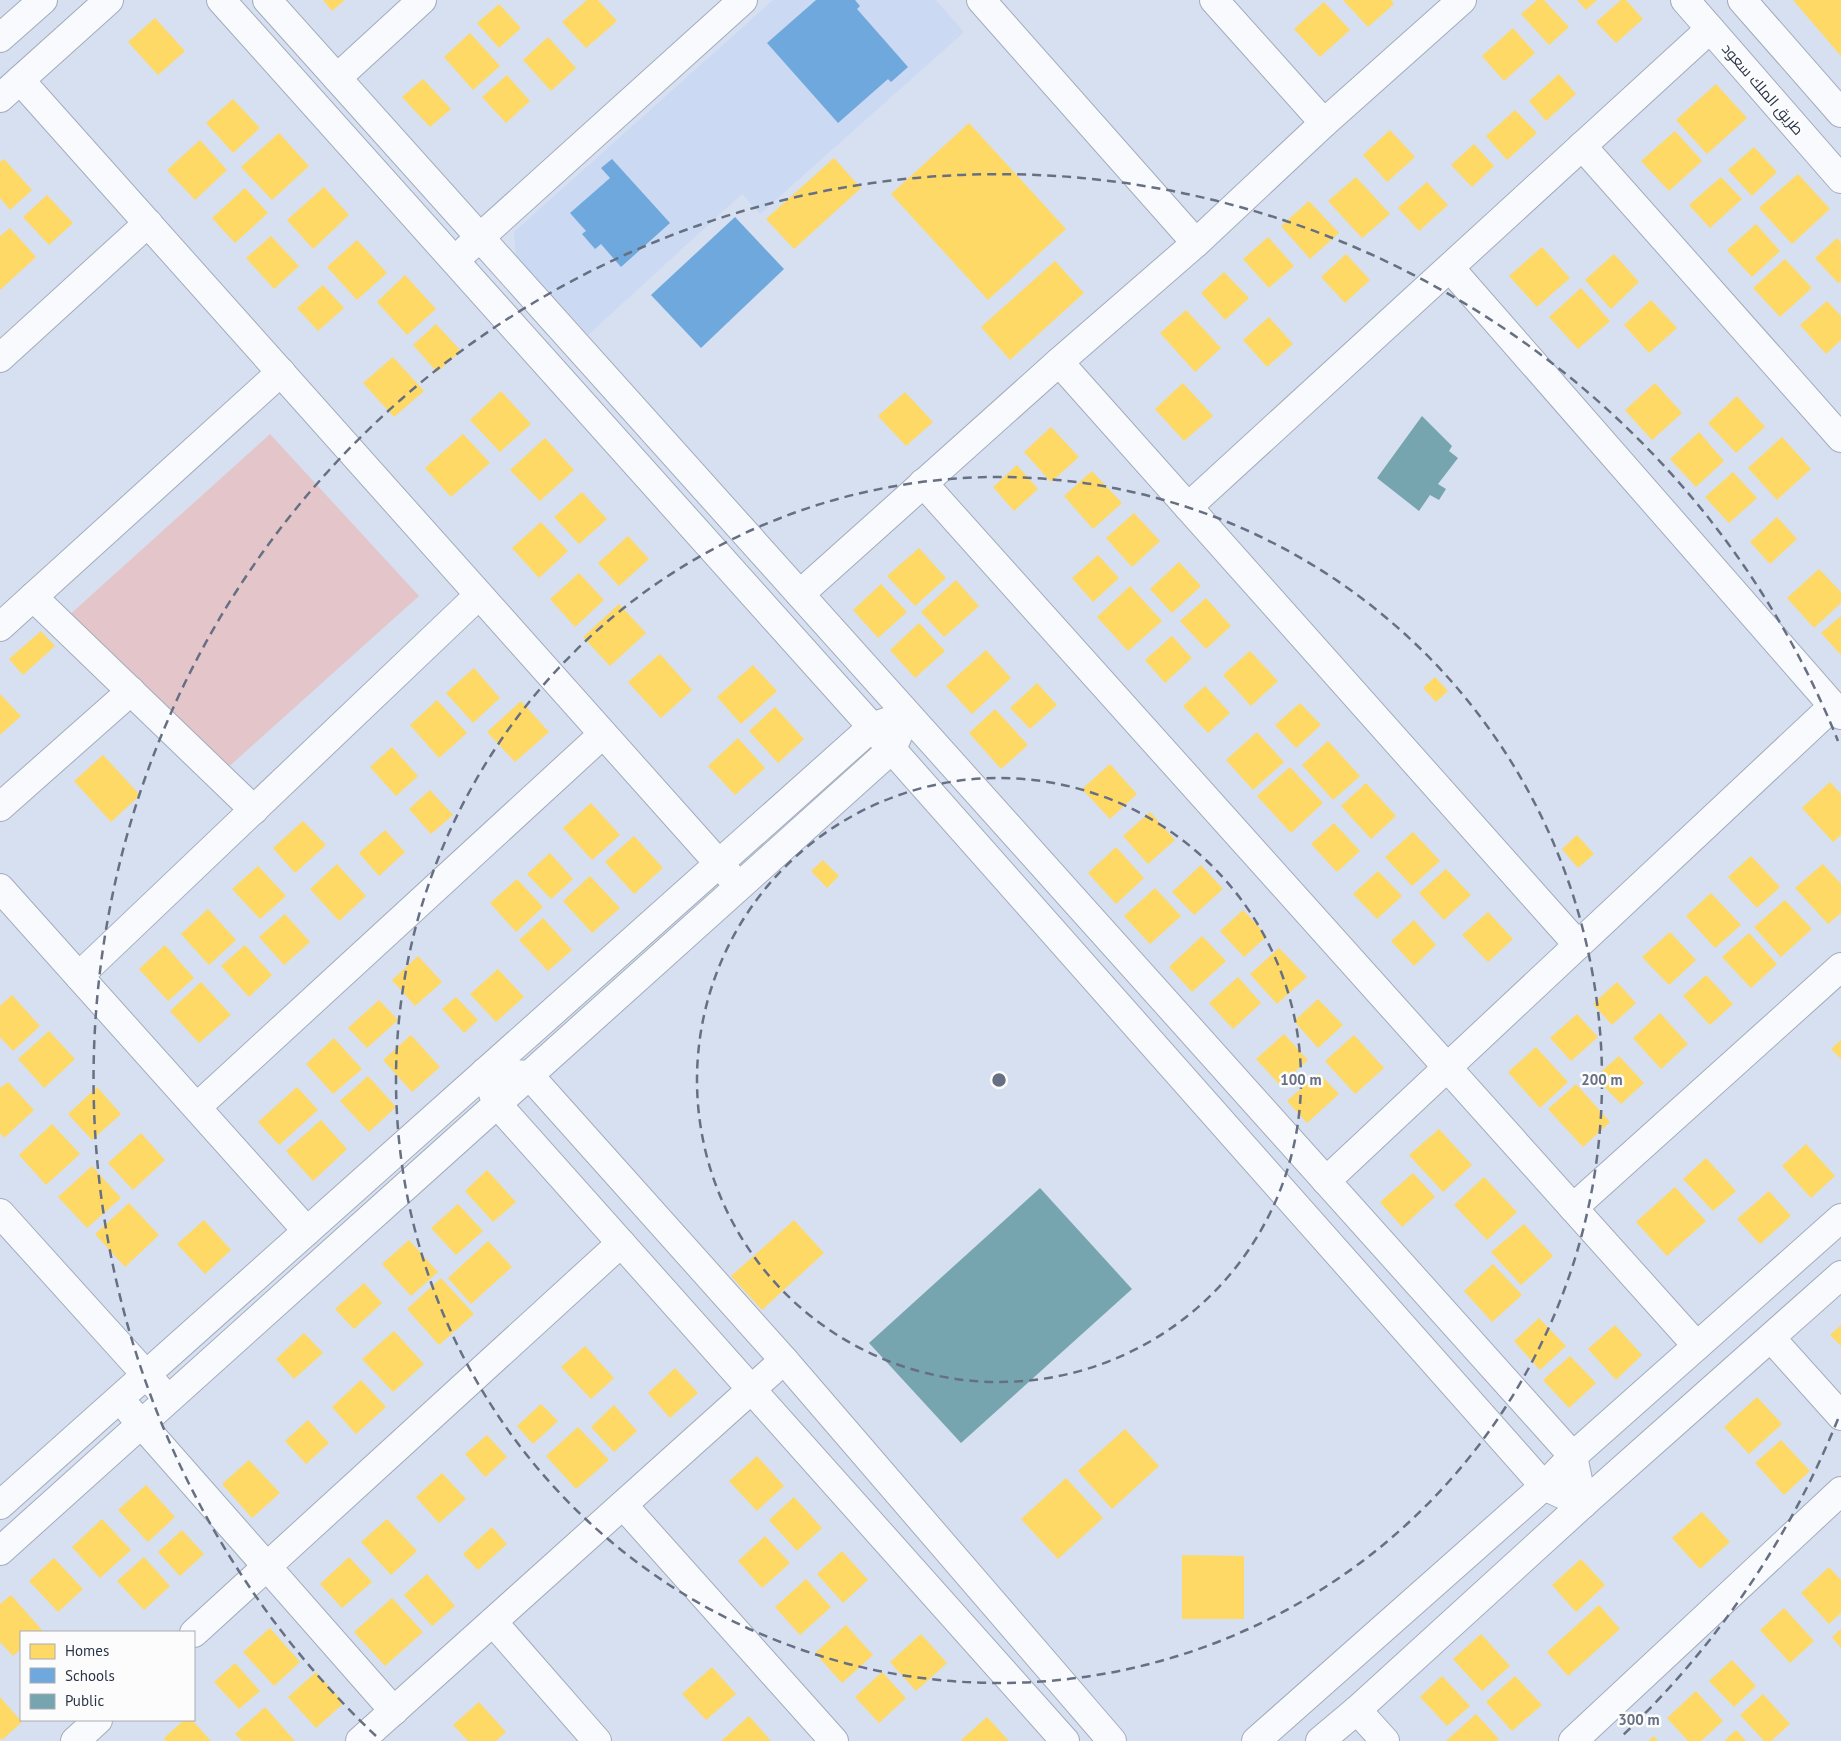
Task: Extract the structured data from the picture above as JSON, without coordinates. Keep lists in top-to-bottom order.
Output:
{
  "streets": {
    "street": ["طريق الملك سعود"]
  },
  "legend": ["Homes", "Schools", "Public"],
  "rings": ["100 m", "200 m", "300 m"]
}
